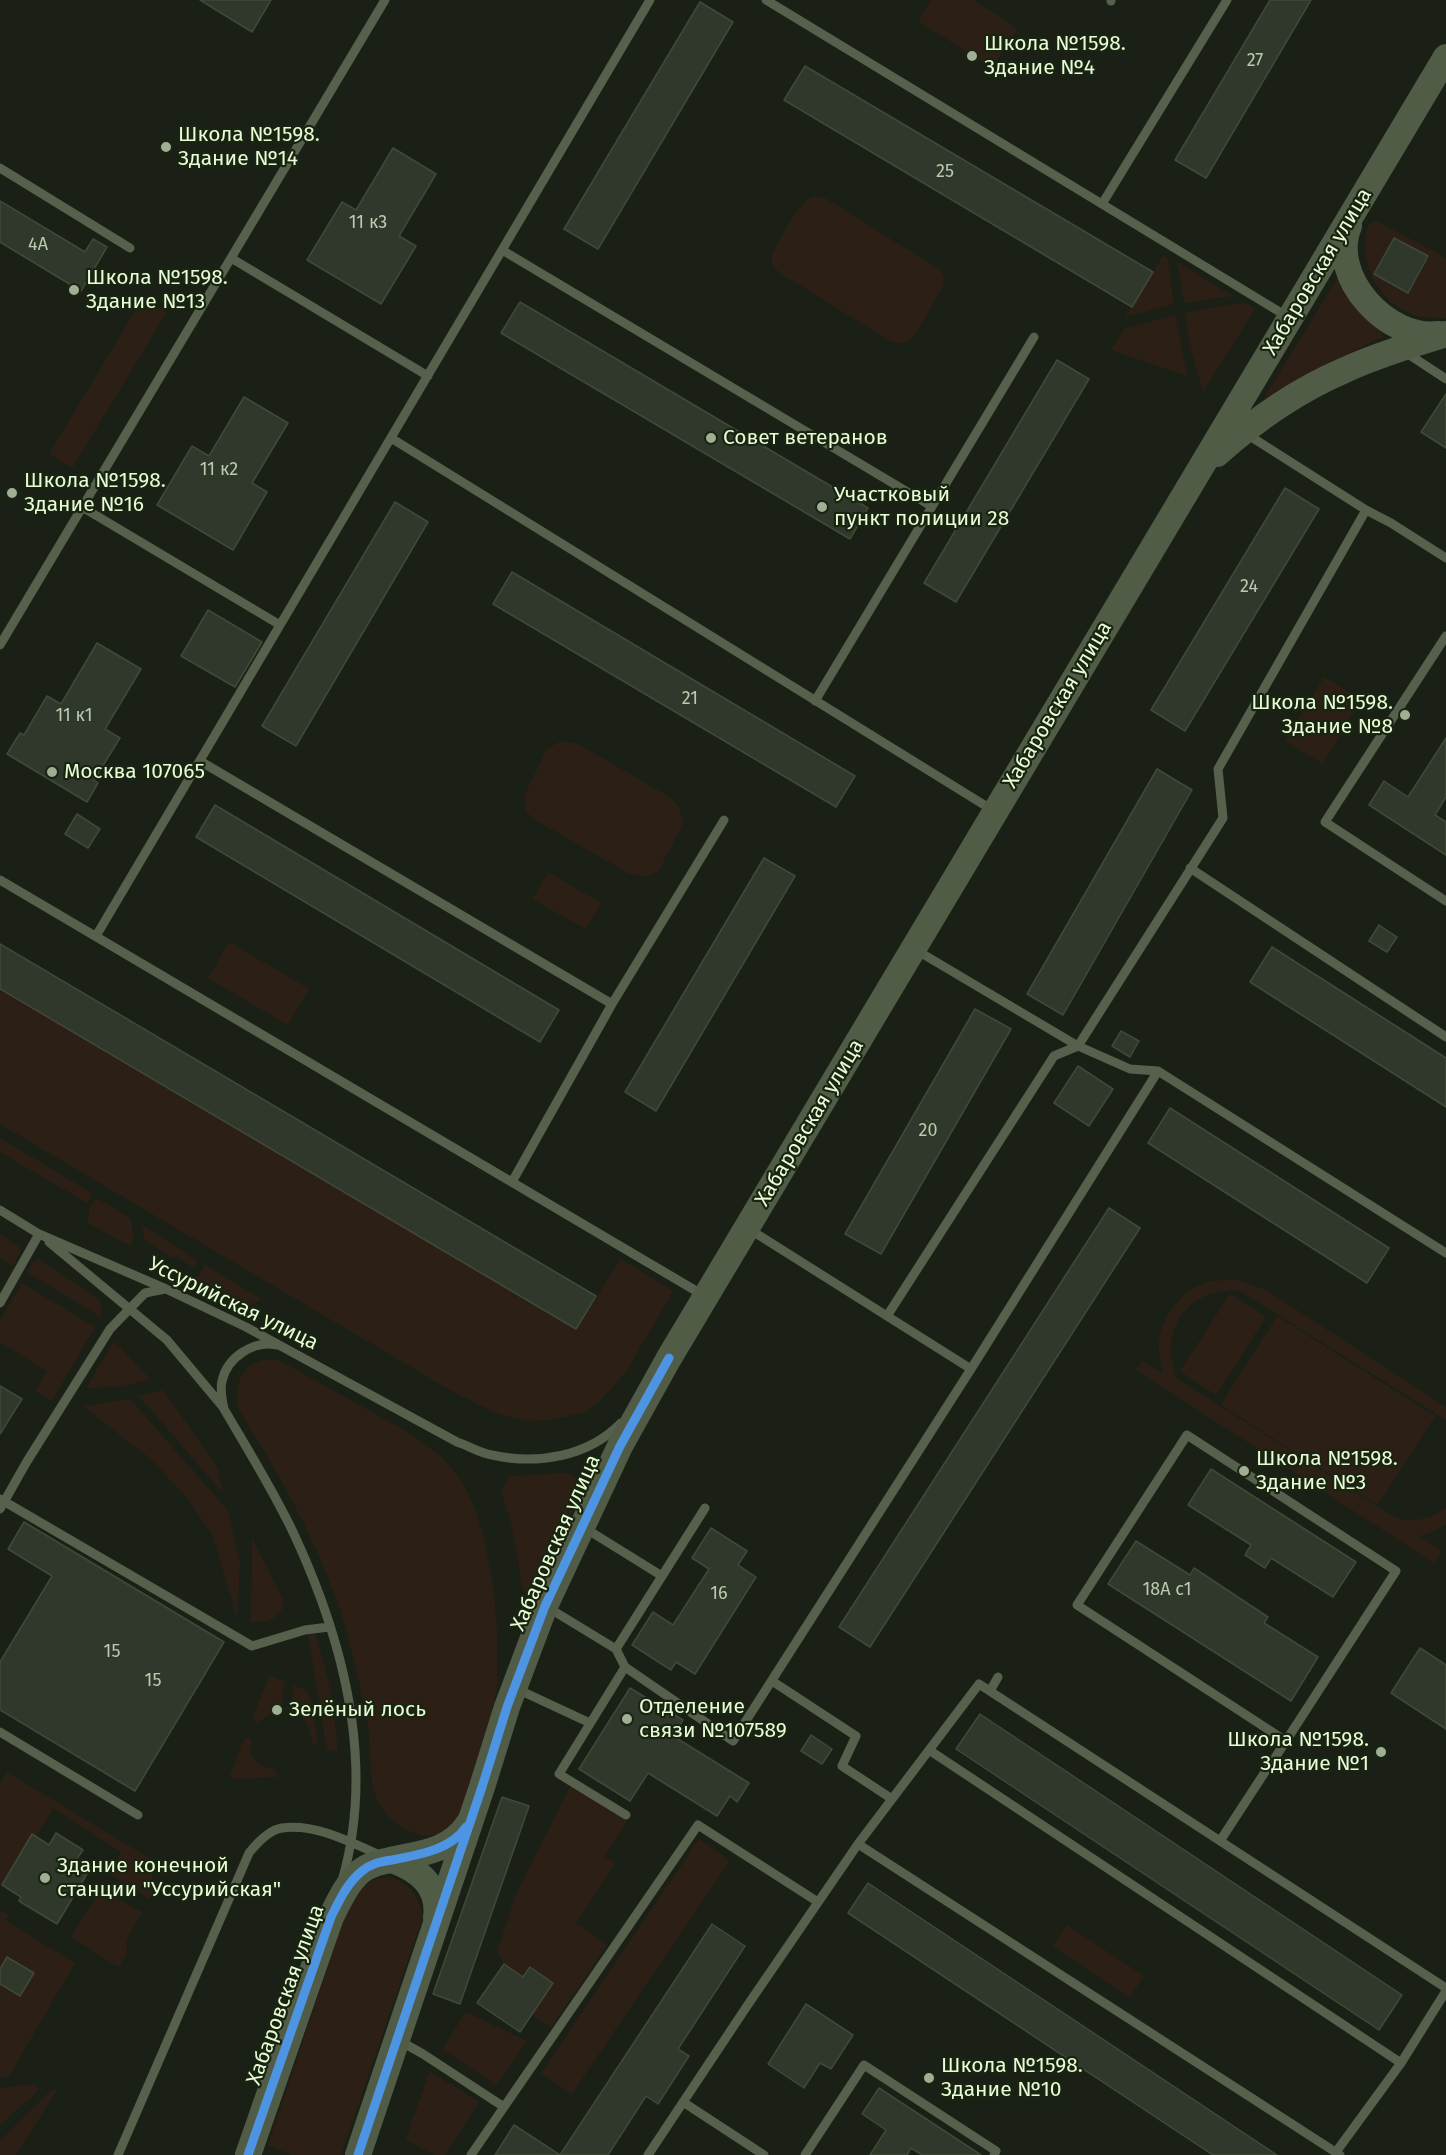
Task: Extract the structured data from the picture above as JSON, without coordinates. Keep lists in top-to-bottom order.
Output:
{
  "streets": {
    "main road": ["Хабаровская улица"],
    "lane": ["Уссурийская улица"]
  },
  "crossings": [
    ["Хабаровская улица", "Уссурийская улица"]
  ],
  "places": [
    "Школа №1598. Здание №4",
    "Школа №1598. Здание №14",
    "Школа №1598. Здание №13",
    "Совет ветеранов",
    "Школа №1598. Здание №16",
    "Участковый пункт полиции 28",
    "Школа №1598. Здание №8",
    "Москва 107065",
    "Школа №1598. Здание №3",
    "Зелёный лось",
    "Отделение связи №107589",
    "Школа №1598. Здание №1",
    "Здание конечной станции \"Уссурийская\"",
    "Школа №1598. Здание №10"
  ],
  "house_numbers": [
    "27",
    "25",
    "11 к3",
    "4А",
    "11 к2",
    "24",
    "21",
    "11 к1",
    "20",
    "18А с1",
    "16",
    "15",
    "15"
  ]
}
